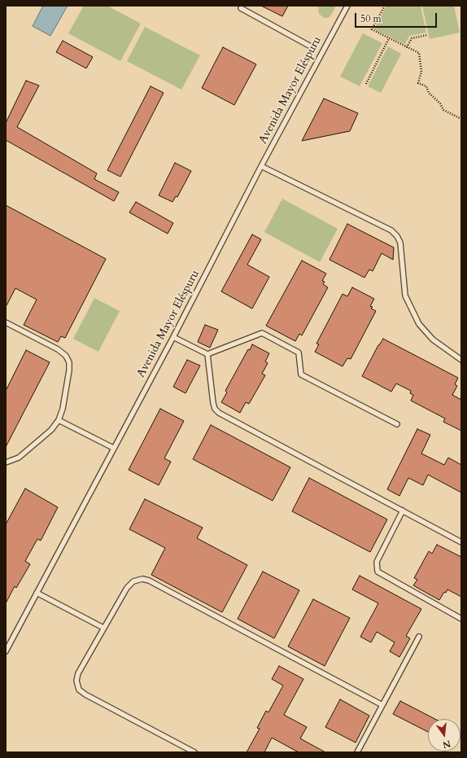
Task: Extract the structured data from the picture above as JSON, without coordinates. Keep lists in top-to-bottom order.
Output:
{
  "streets": {
    "lane": ["Avenida Mayor Eléspuru"]
  },
  "scale_bar": "50 m",
  "north": "bottom"
}
